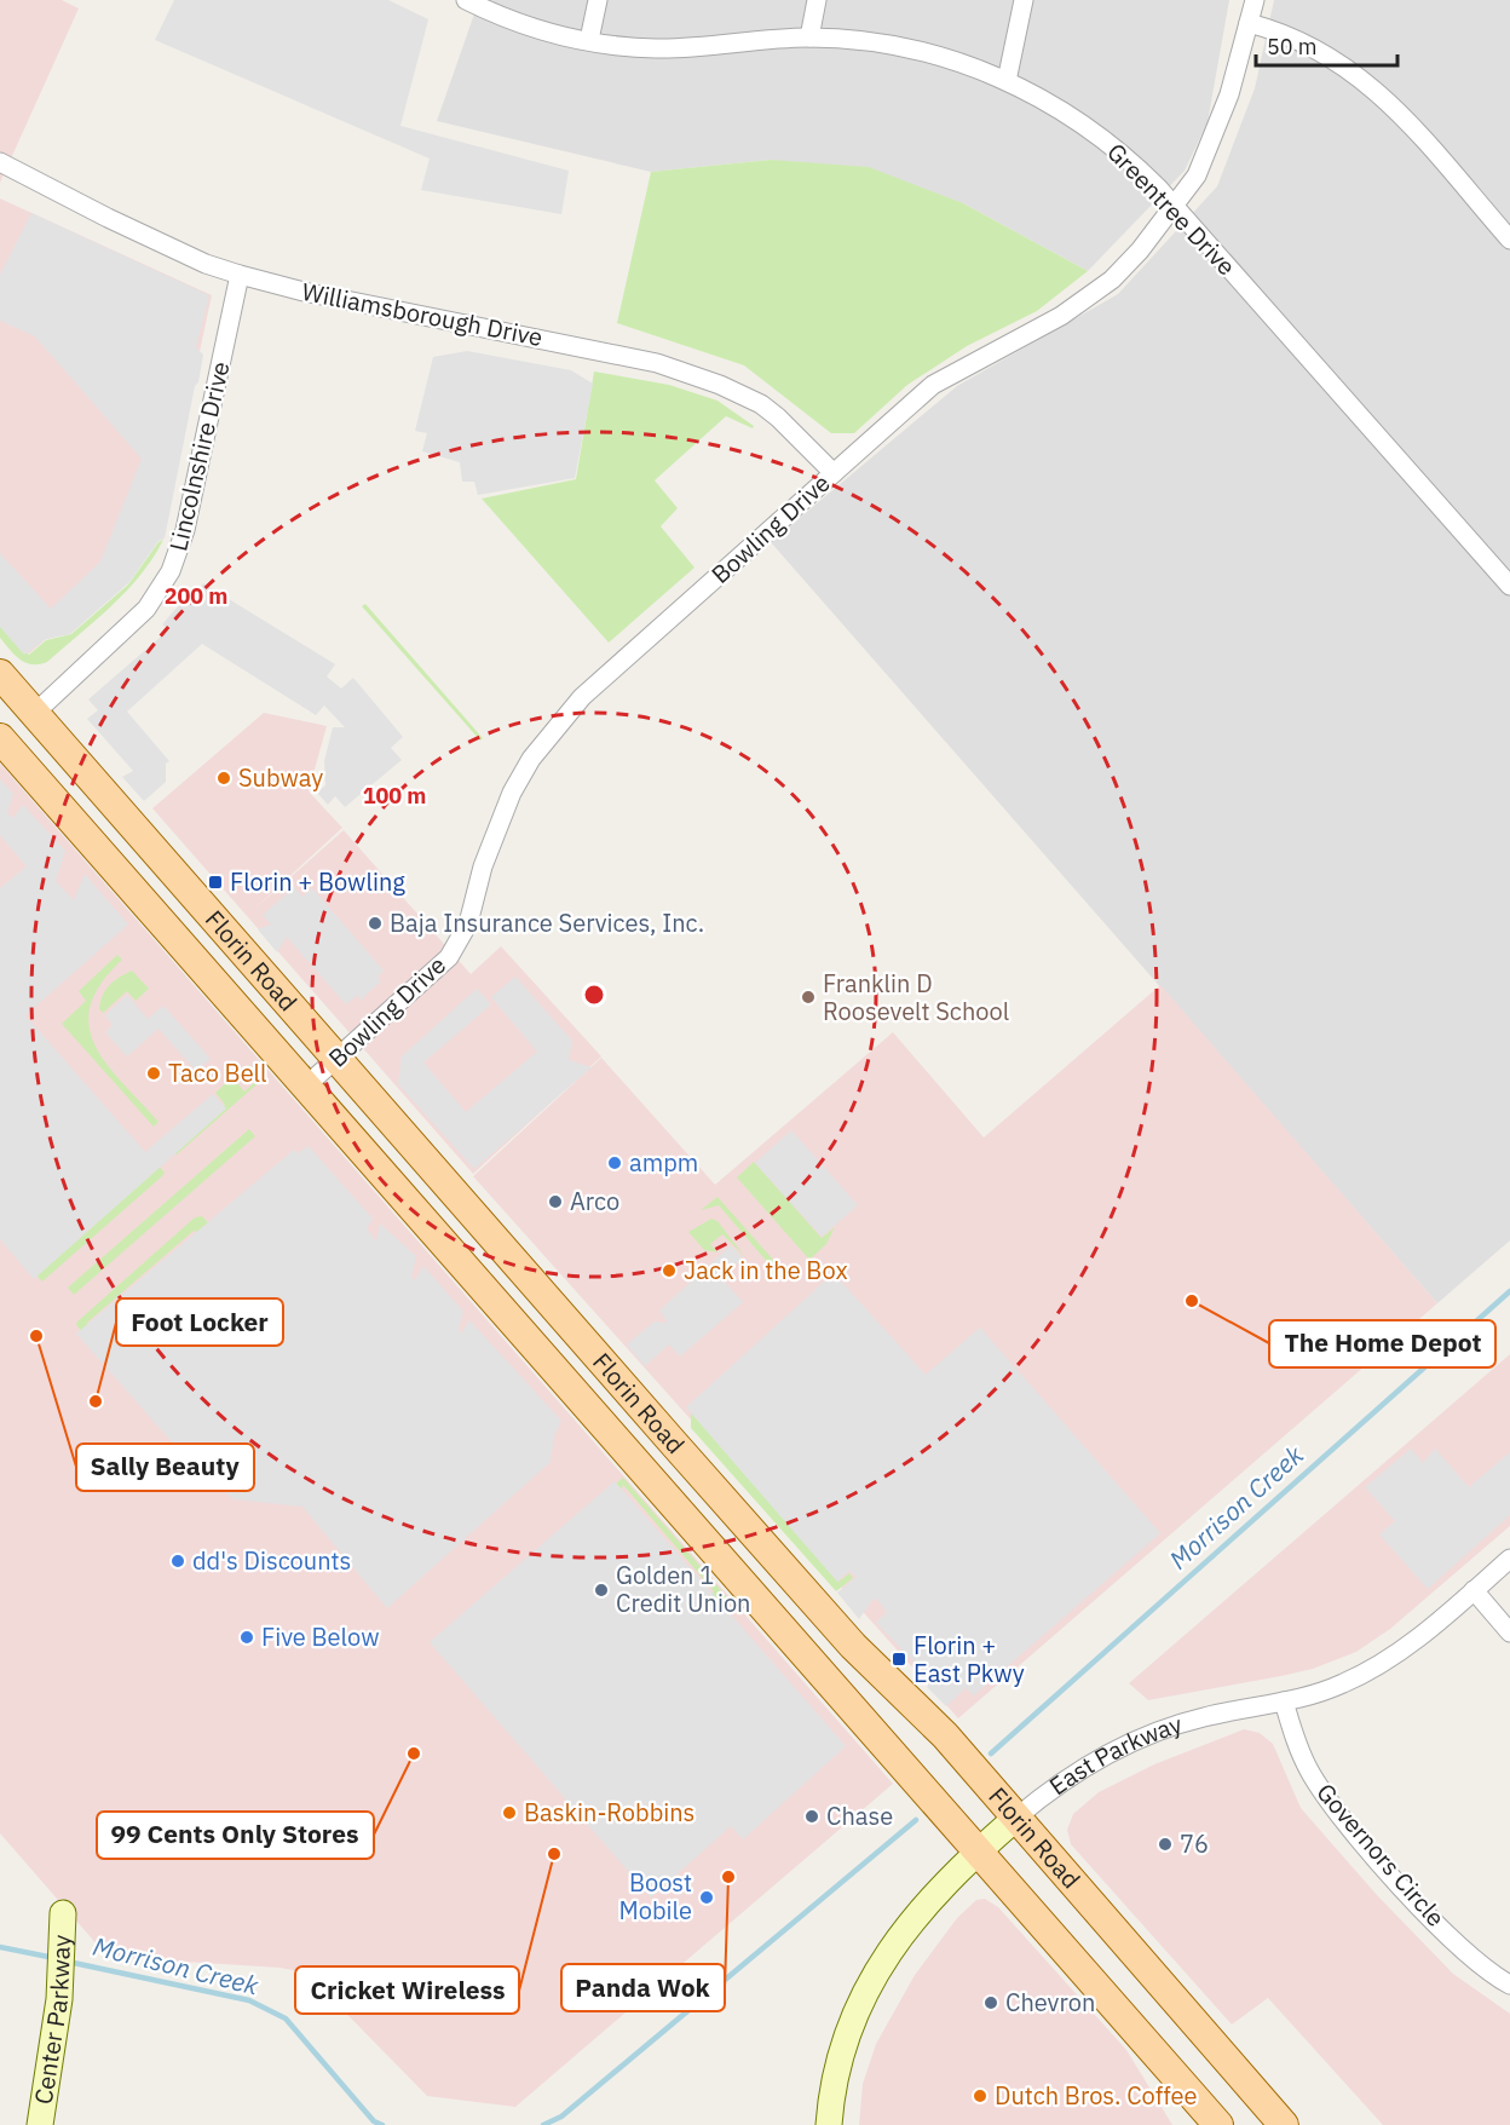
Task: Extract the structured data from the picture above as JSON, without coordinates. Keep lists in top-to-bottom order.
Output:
{
  "streets": {
    "main road": ["Florin Road"],
    "street": [
      "Greentree Drive",
      "Williamsborough Drive",
      "Lincolnshire Drive",
      "Bowling Drive",
      "East Parkway",
      "Governors Circle",
      "Center Parkway"
    ]
  },
  "crossings": [
    ["Greentree Drive", "Bowling Drive"],
    ["Williamsborough Drive", "Lincolnshire Drive"],
    ["Williamsborough Drive", "Bowling Drive"],
    ["Lincolnshire Drive", "Florin Road"],
    ["Bowling Drive", "Florin Road"],
    ["Florin Road", "East Parkway"],
    ["East Parkway", "Governors Circle"]
  ],
  "water": ["Morrison Creek"],
  "places": {
    "other": [
      "Subway",
      "Baja Insurance Services, Inc.",
      "Franklin D Roosevelt School",
      "Taco Bell",
      "ampm",
      "Arco",
      "Jack in the Box",
      "The Home Depot",
      "Sally Beauty",
      "Foot Locker",
      "dd's Discounts",
      "Golden 1 Credit Union",
      "Five Below",
      "99 Cents Only Stores",
      "Baskin-Robbins",
      "Chase",
      "76",
      "Cricket Wireless",
      "Panda Wok",
      "Boost Mobile",
      "Chevron",
      "Dutch Bros. Coffee"
    ],
    "transit": ["Florin + Bowling", "Florin + East Pkwy"]
  },
  "scale_bar": "50 m",
  "rings": ["200 m", "100 m"]
}
